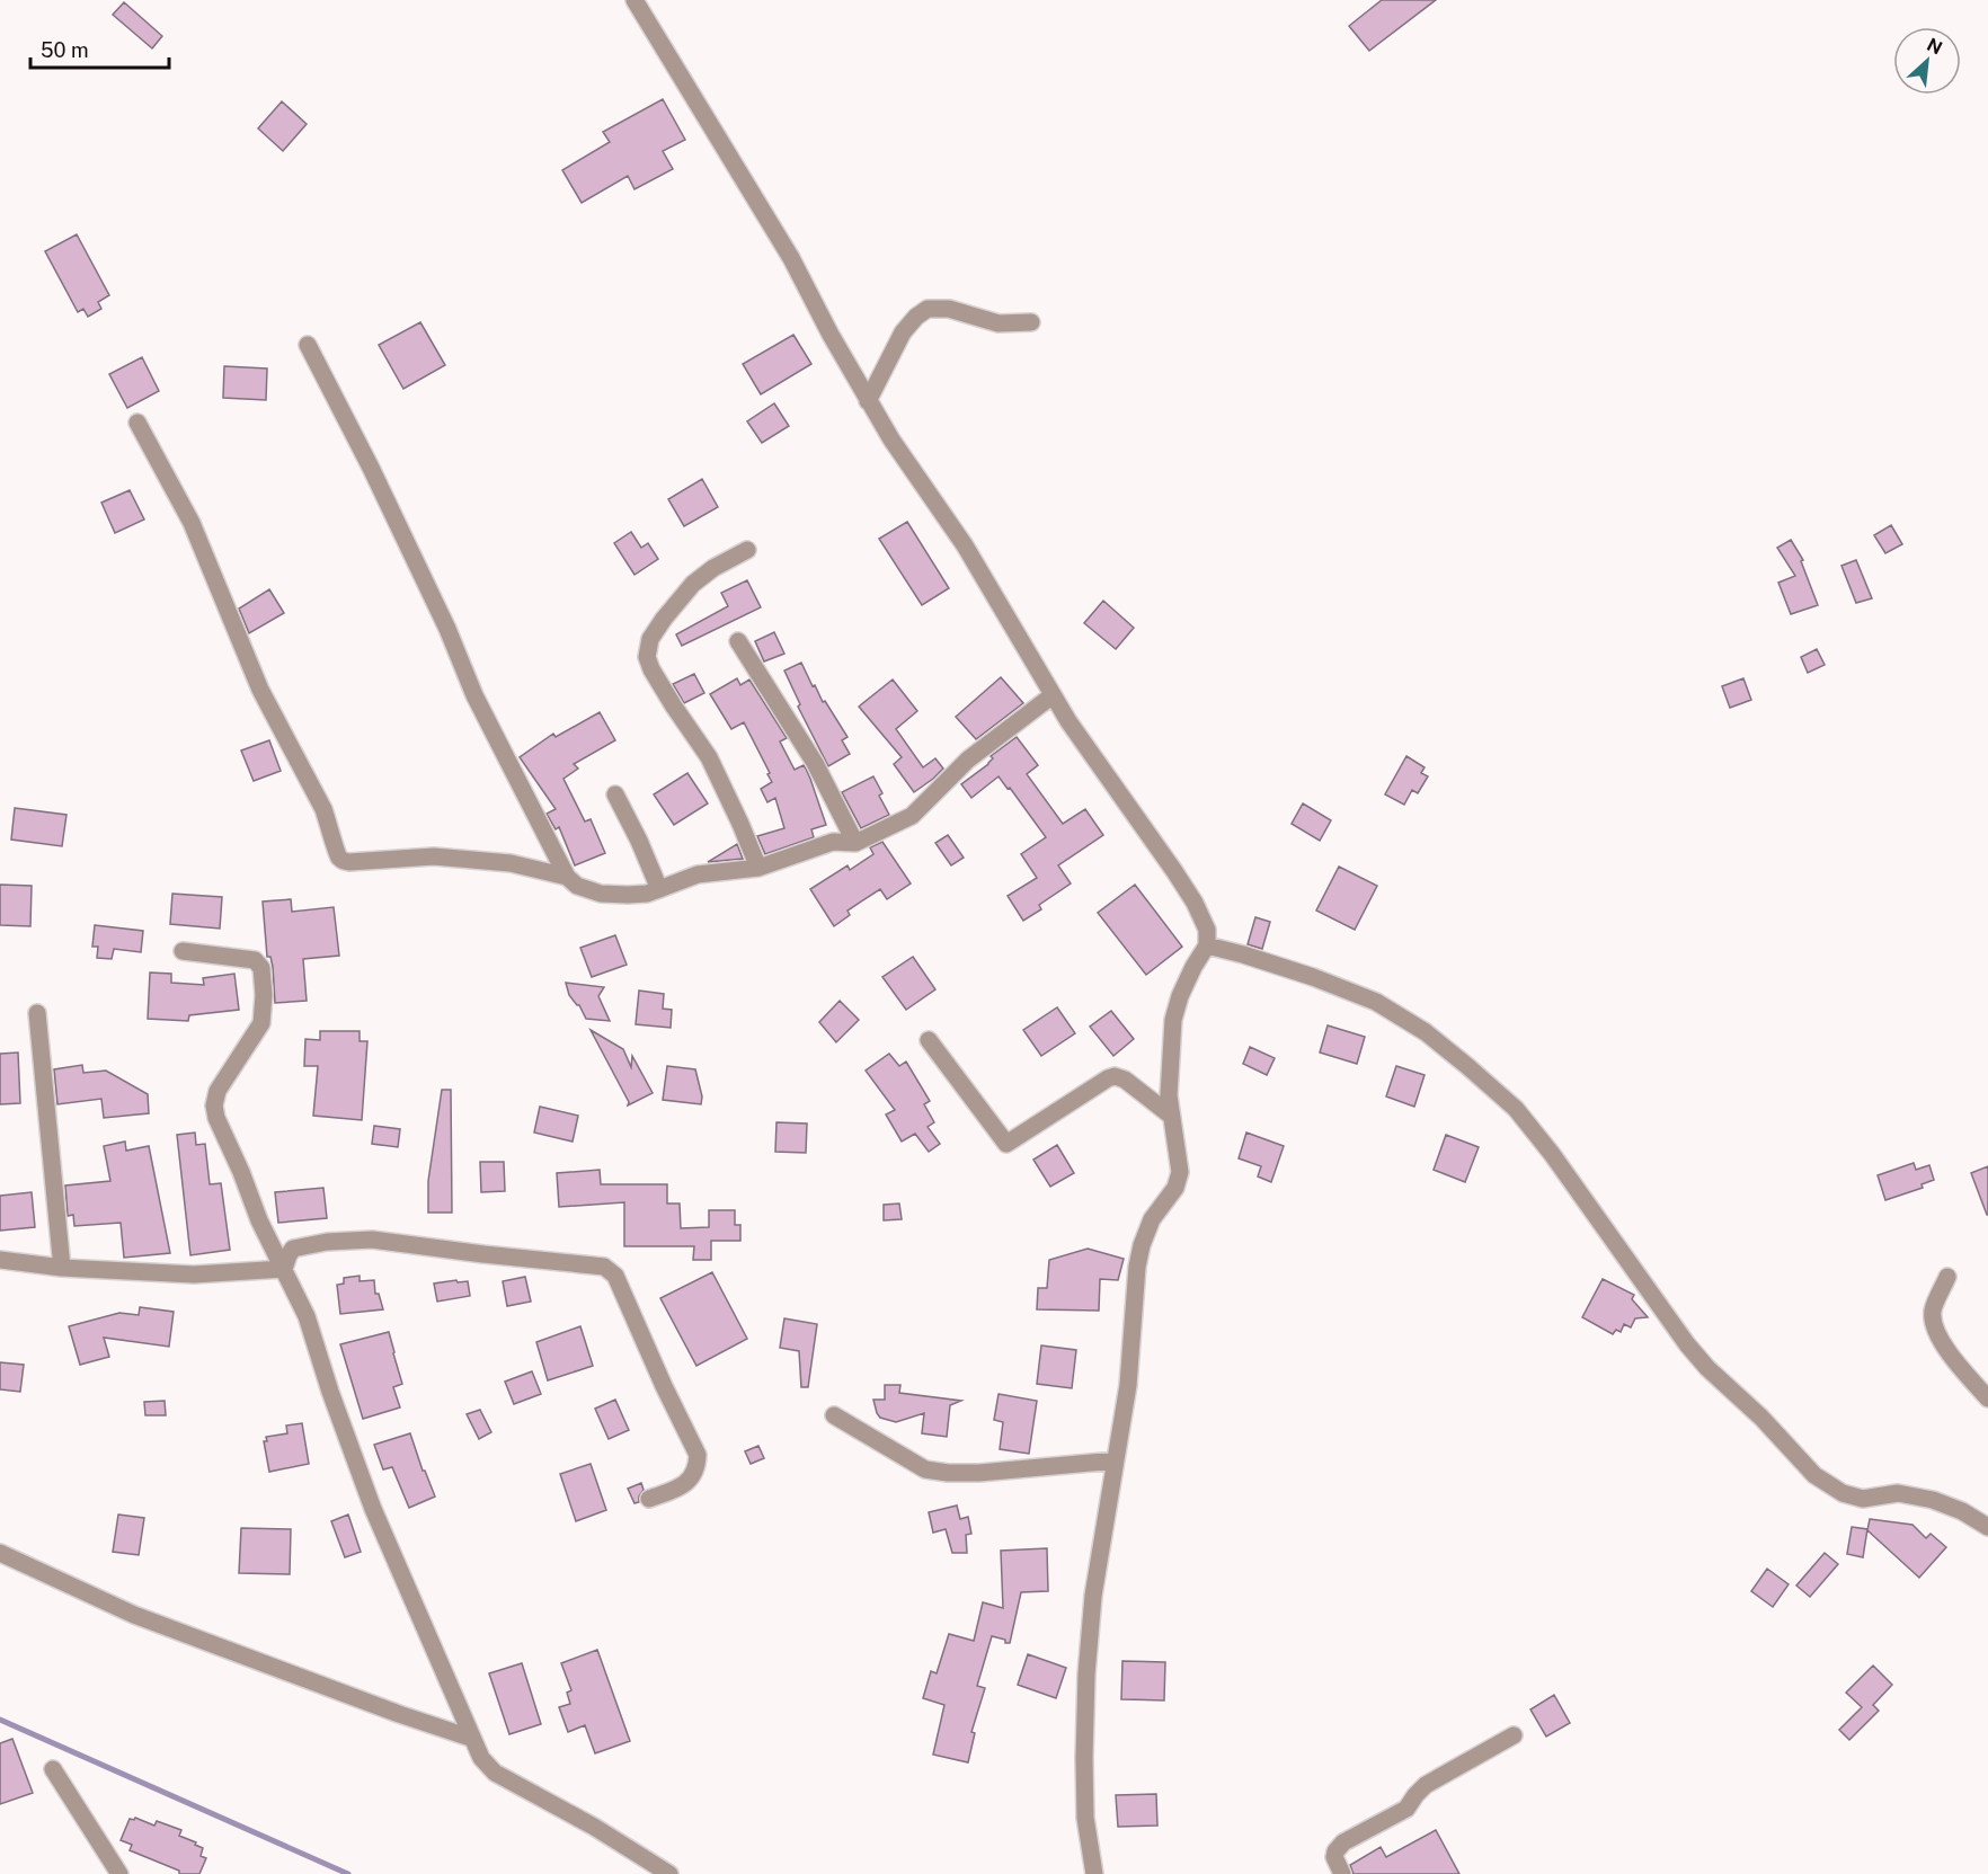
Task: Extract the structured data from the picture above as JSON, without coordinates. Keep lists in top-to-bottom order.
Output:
{
  "scale_bar": "50 m",
  "north": "top right"
}
